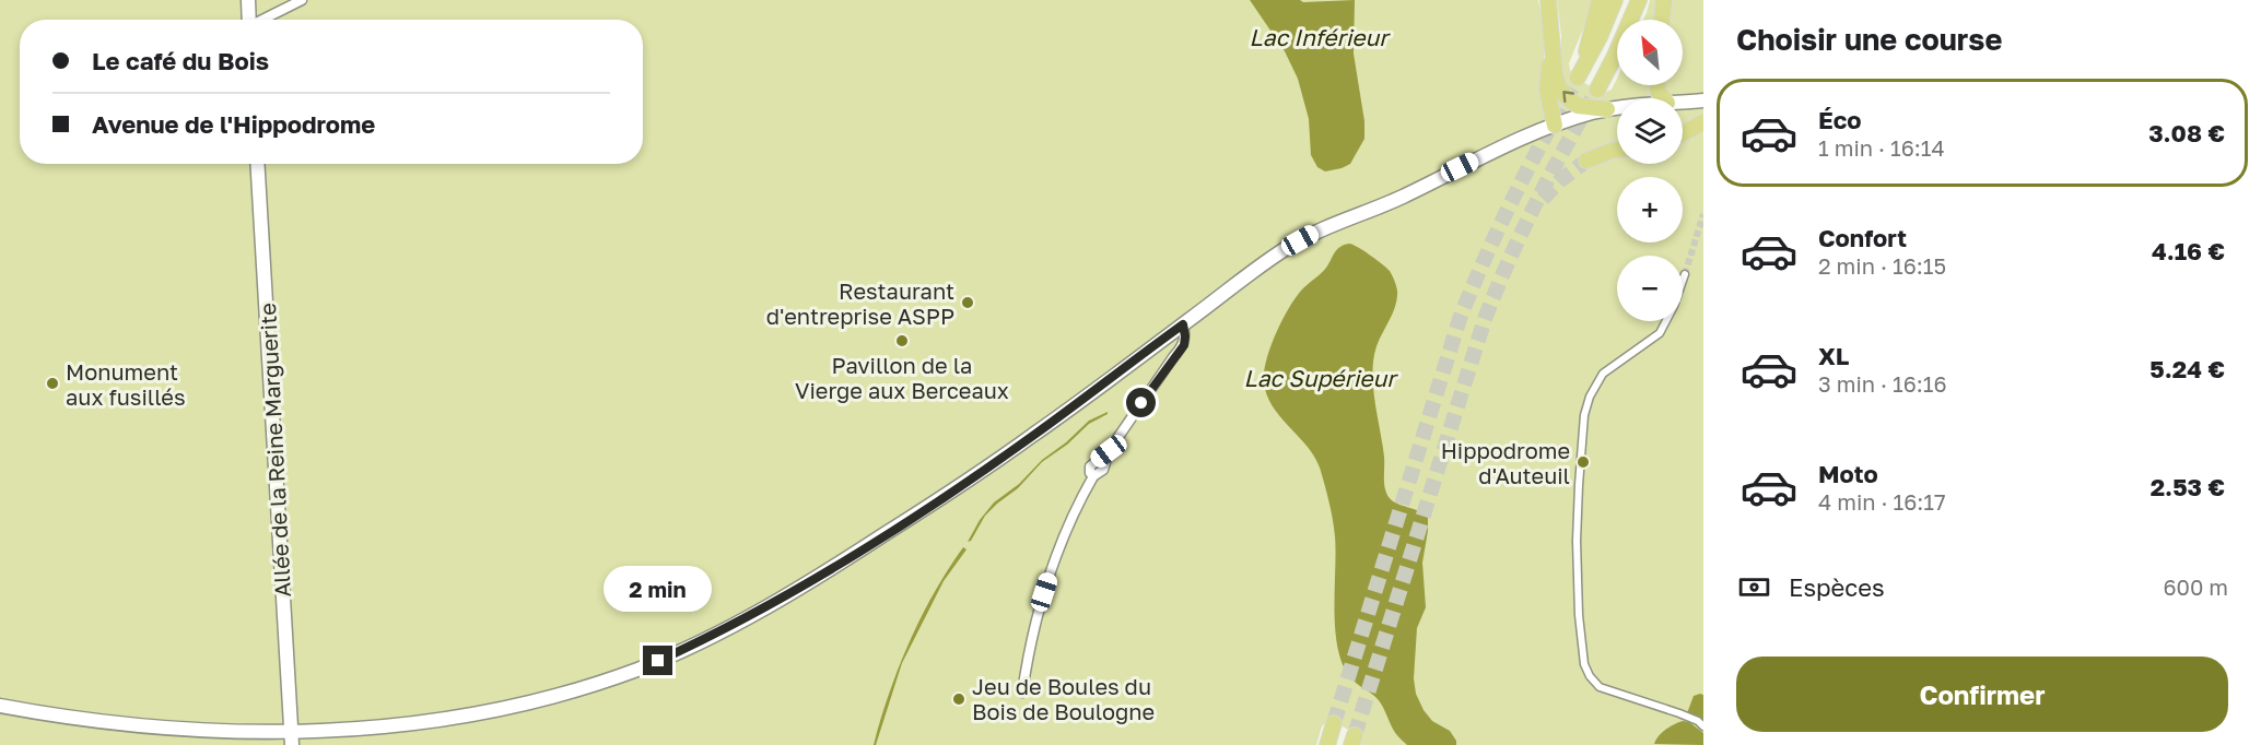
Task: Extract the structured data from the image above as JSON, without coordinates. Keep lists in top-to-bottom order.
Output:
{
  "streets": {
    "main road": ["Allée de la Reine Marguerite"]
  },
  "water": ["Lac Inférieur", "Lac Supérieur"],
  "places": [
    "Restaurant d'entreprise ASPP",
    "Pavillon de la Vierge aux Berceaux",
    "Monument aux fusillés",
    "Hippodrome d'Auteuil",
    "Jeu de Boules du Bois de Boulogne"
  ],
  "north": "top left",
  "page": {
    "heading": "Choisir une course",
    "map_buttons": ["+", "−"],
    "banner": ["Le café du Bois", "Avenue de l'Hippodrome"],
    "list": [
      {
        "name": "Éco",
        "note": "1 min · 16:14",
        "value": "3.08 €"
      },
      {
        "name": "Confort",
        "note": "2 min · 16:15",
        "value": "4.16 €"
      },
      {
        "name": "XL",
        "note": "3 min · 16:16",
        "value": "5.24 €"
      },
      {
        "name": "Moto",
        "note": "4 min · 16:17",
        "value": "2.53 €"
      }
    ],
    "pay": ["Espèces", "600 m"],
    "bubble": "2 min",
    "buttons": "Confirmer"
  }
}
